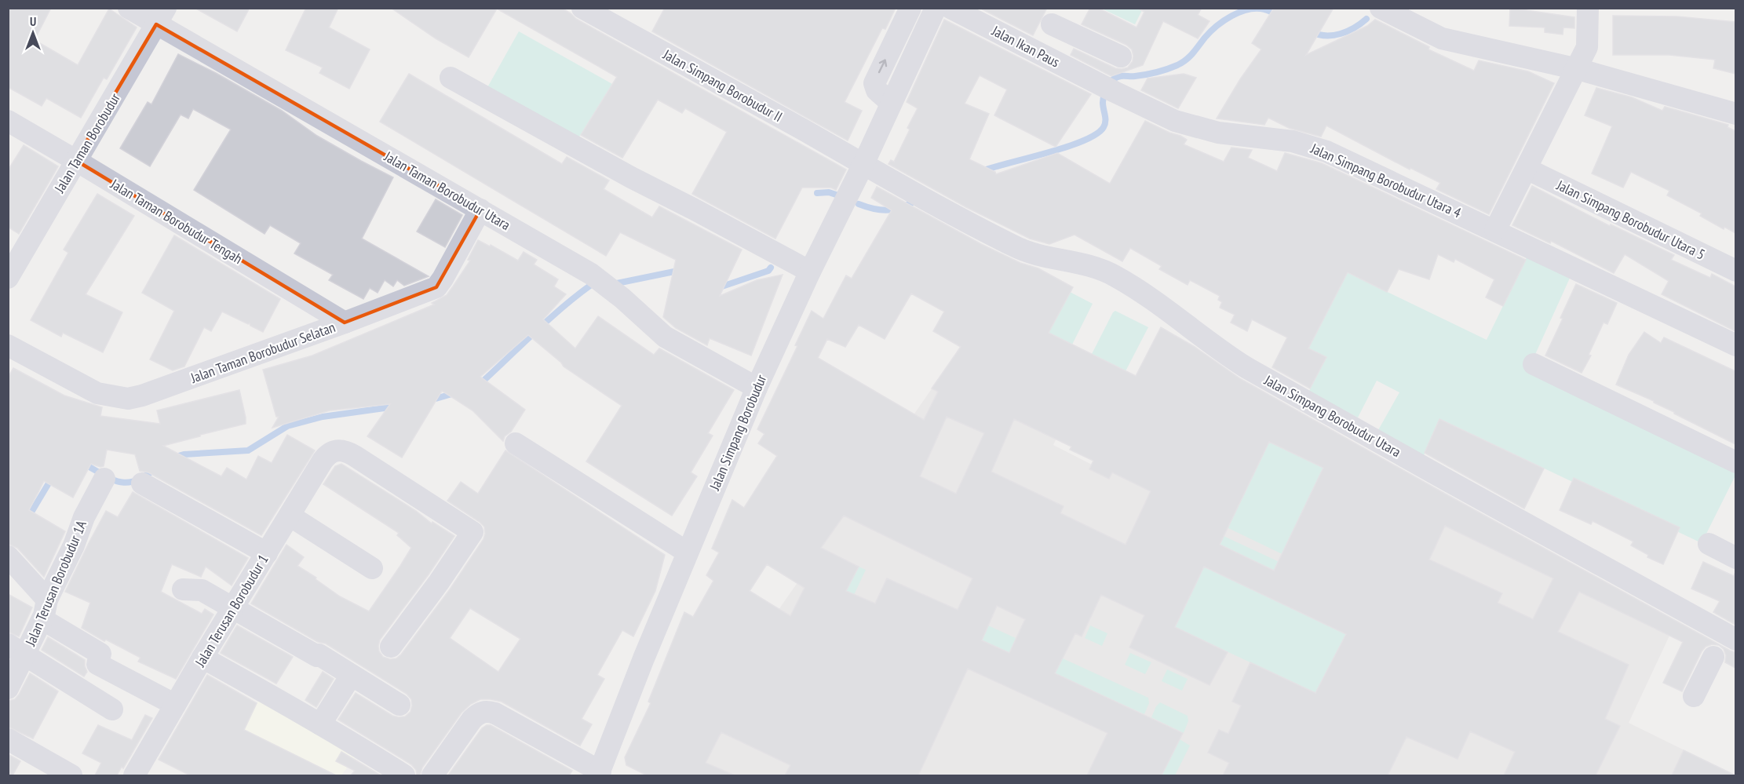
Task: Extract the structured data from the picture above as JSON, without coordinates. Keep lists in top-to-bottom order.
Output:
{
  "streets": {
    "street": [
      "Jalan Ikan Paus",
      "Jalan Simpang Borobudur II",
      "Jalan Taman Borobudur",
      "Jalan Simpang Borobudur Utara 4",
      "Jalan Taman Borobudur Utara",
      "Jalan Simpang Borobudur Utara 5",
      "Jalan Taman Borobudur Tengah",
      "Jalan Taman Borobudur Selatan",
      "Jalan Simpang Borobudur Utara",
      "Jalan Simpang Borobudur",
      "Jalan Terusan Borobudur 1A",
      "Jalan Terusan Borobudur 1"
    ]
  },
  "crossings": [
    ["Jalan Ikan Paus", "Jalan Simpang Borobudur Utara 4"],
    ["Jalan Simpang Borobudur II", "Jalan Simpang Borobudur Utara"],
    ["Jalan Simpang Borobudur II", "Jalan Simpang Borobudur"],
    ["Jalan Taman Borobudur", "Jalan Taman Borobudur Utara"],
    ["Jalan Taman Borobudur", "Jalan Taman Borobudur Tengah"],
    ["Jalan Taman Borobudur Utara", "Jalan Taman Borobudur Selatan"],
    ["Jalan Taman Borobudur Utara", "Jalan Simpang Borobudur"],
    ["Jalan Taman Borobudur Tengah", "Jalan Taman Borobudur Selatan"]
  ],
  "north": "top"
}
